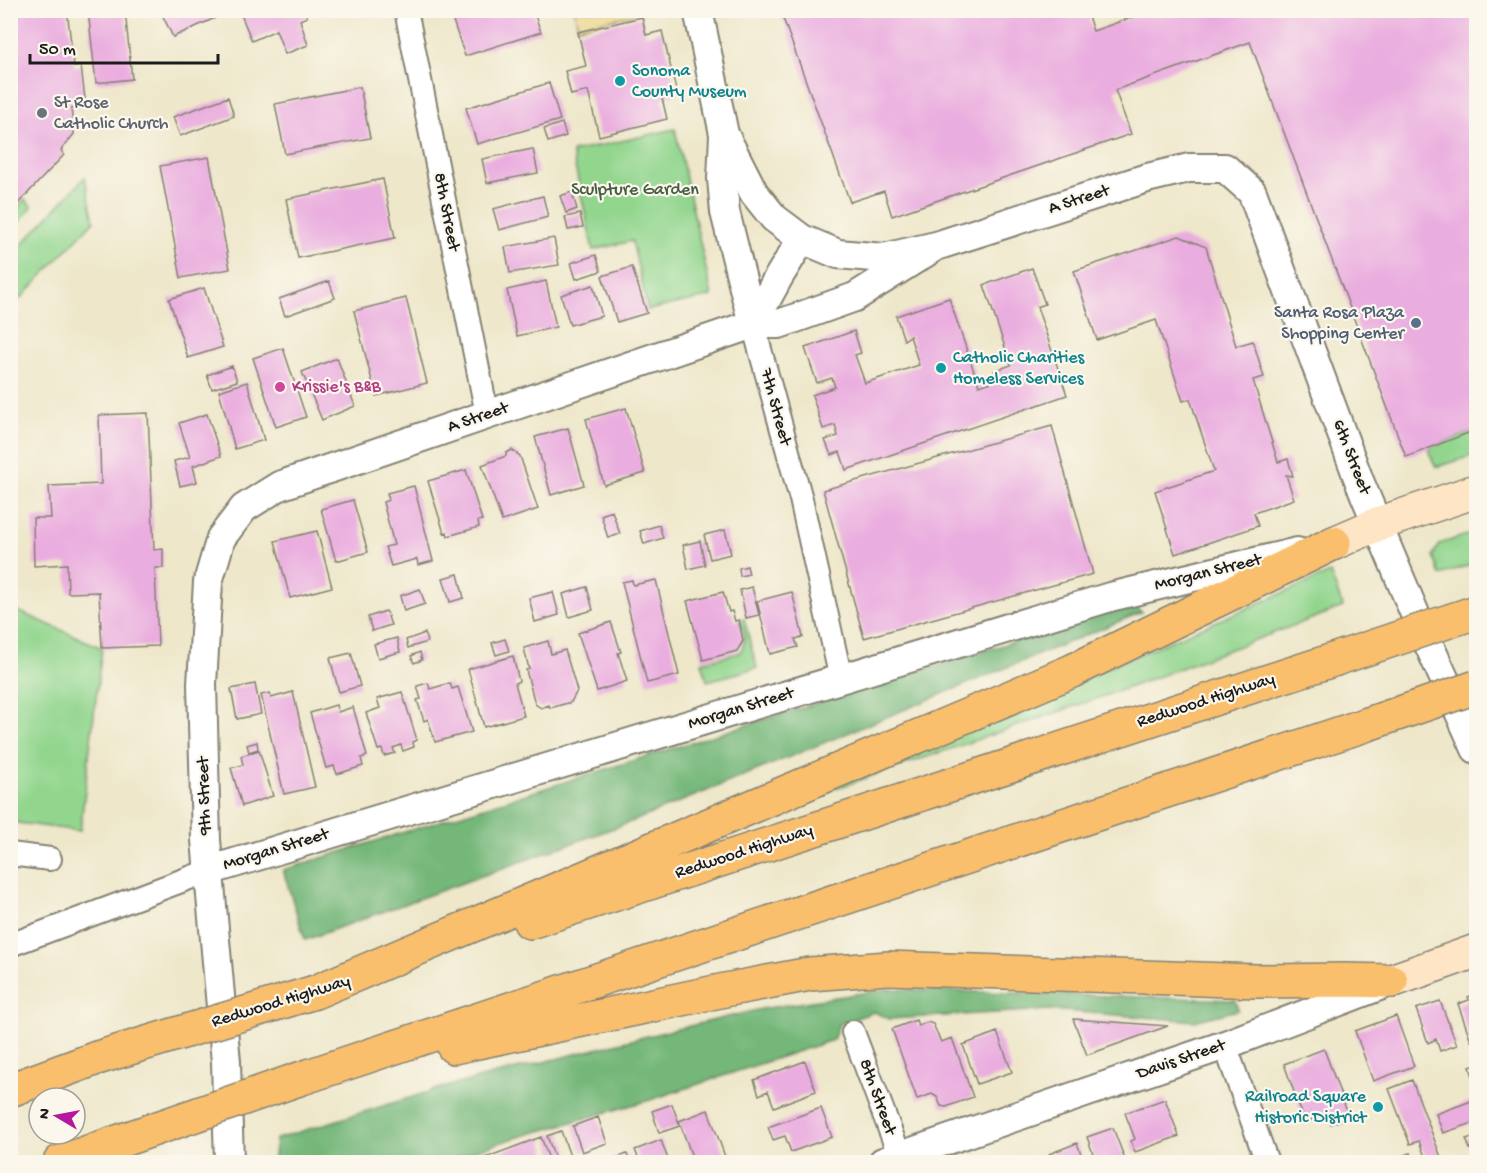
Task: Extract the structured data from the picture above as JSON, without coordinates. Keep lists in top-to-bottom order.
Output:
{
  "streets": {
    "highway": ["Redwood Highway"],
    "main road": ["Morgan Street", "Davis Street"],
    "street": [
      "A Street",
      "8th Street",
      "7th Street",
      "6th Street",
      "9th Street"
    ]
  },
  "crossings": [
    ["A Street", "8th Street"],
    ["A Street", "7th Street"],
    ["A Street", "6th Street"],
    ["A Street", "9th Street"],
    ["8th Street", "Davis Street"],
    ["7th Street", "Morgan Street"],
    ["6th Street", "Morgan Street"],
    ["Morgan Street", "9th Street"]
  ],
  "parks": ["Sculpture Garden"],
  "places": [
    "Sonoma County Museum",
    "St Rose Catholic Church",
    "Santa Rosa Plaza Shopping Center",
    "Catholic Charities Homeless Services",
    "Krissie's B&B",
    "Railroad Square Historic District"
  ],
  "scale_bar": "50 m",
  "north": "left"
}
